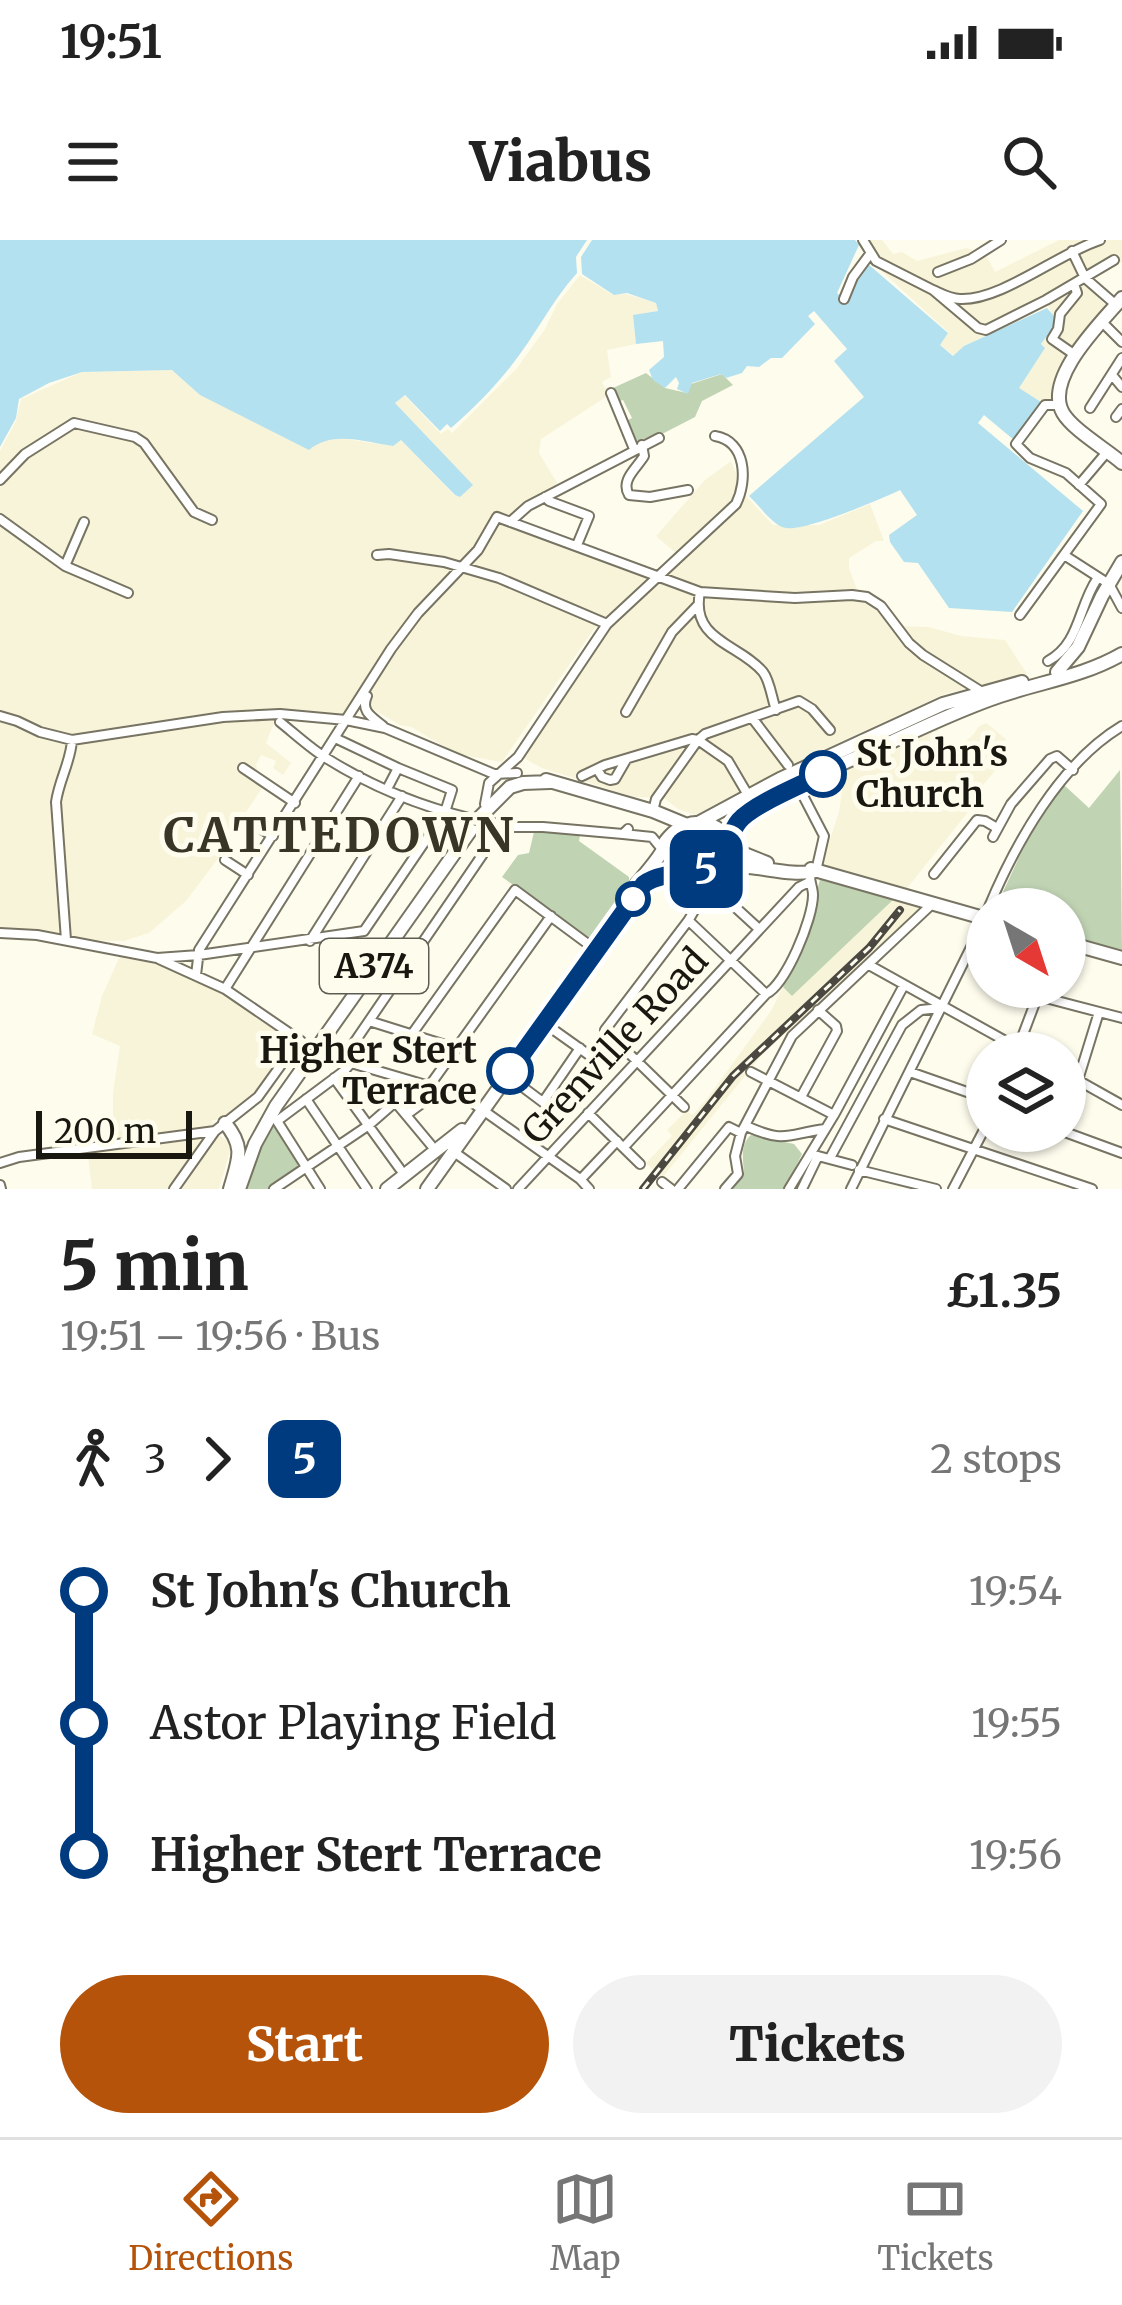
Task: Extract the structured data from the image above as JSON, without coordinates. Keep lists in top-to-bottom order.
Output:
{
  "streets": {
    "main road": ["A374"],
    "street": ["Grenville Road"]
  },
  "districts": ["CATTEDOWN"],
  "places": ["St John's Church", "Higher Stert Terrace"],
  "lines": ["bus line 5"],
  "scale_bar": "200 m",
  "north": "bottom right",
  "page": {
    "status": "19:51",
    "header": "Viabus",
    "on_map": "5",
    "scale": "200 m",
    "heading": ["5 min", "19:51 – 19:56 · Bus", "£1.35"],
    "legs": ["3", "5", "2 stops"],
    "list": [
      {
        "name": "St John's Church",
        "value": "19:54"
      },
      {
        "name": "Astor Playing Field",
        "value": "19:55"
      },
      {
        "name": "Higher Stert Terrace",
        "value": "19:56"
      }
    ],
    "buttons": ["Start", "Tickets"],
    "tabs": ["Directions", "Map", "Tickets"]
  }
}
